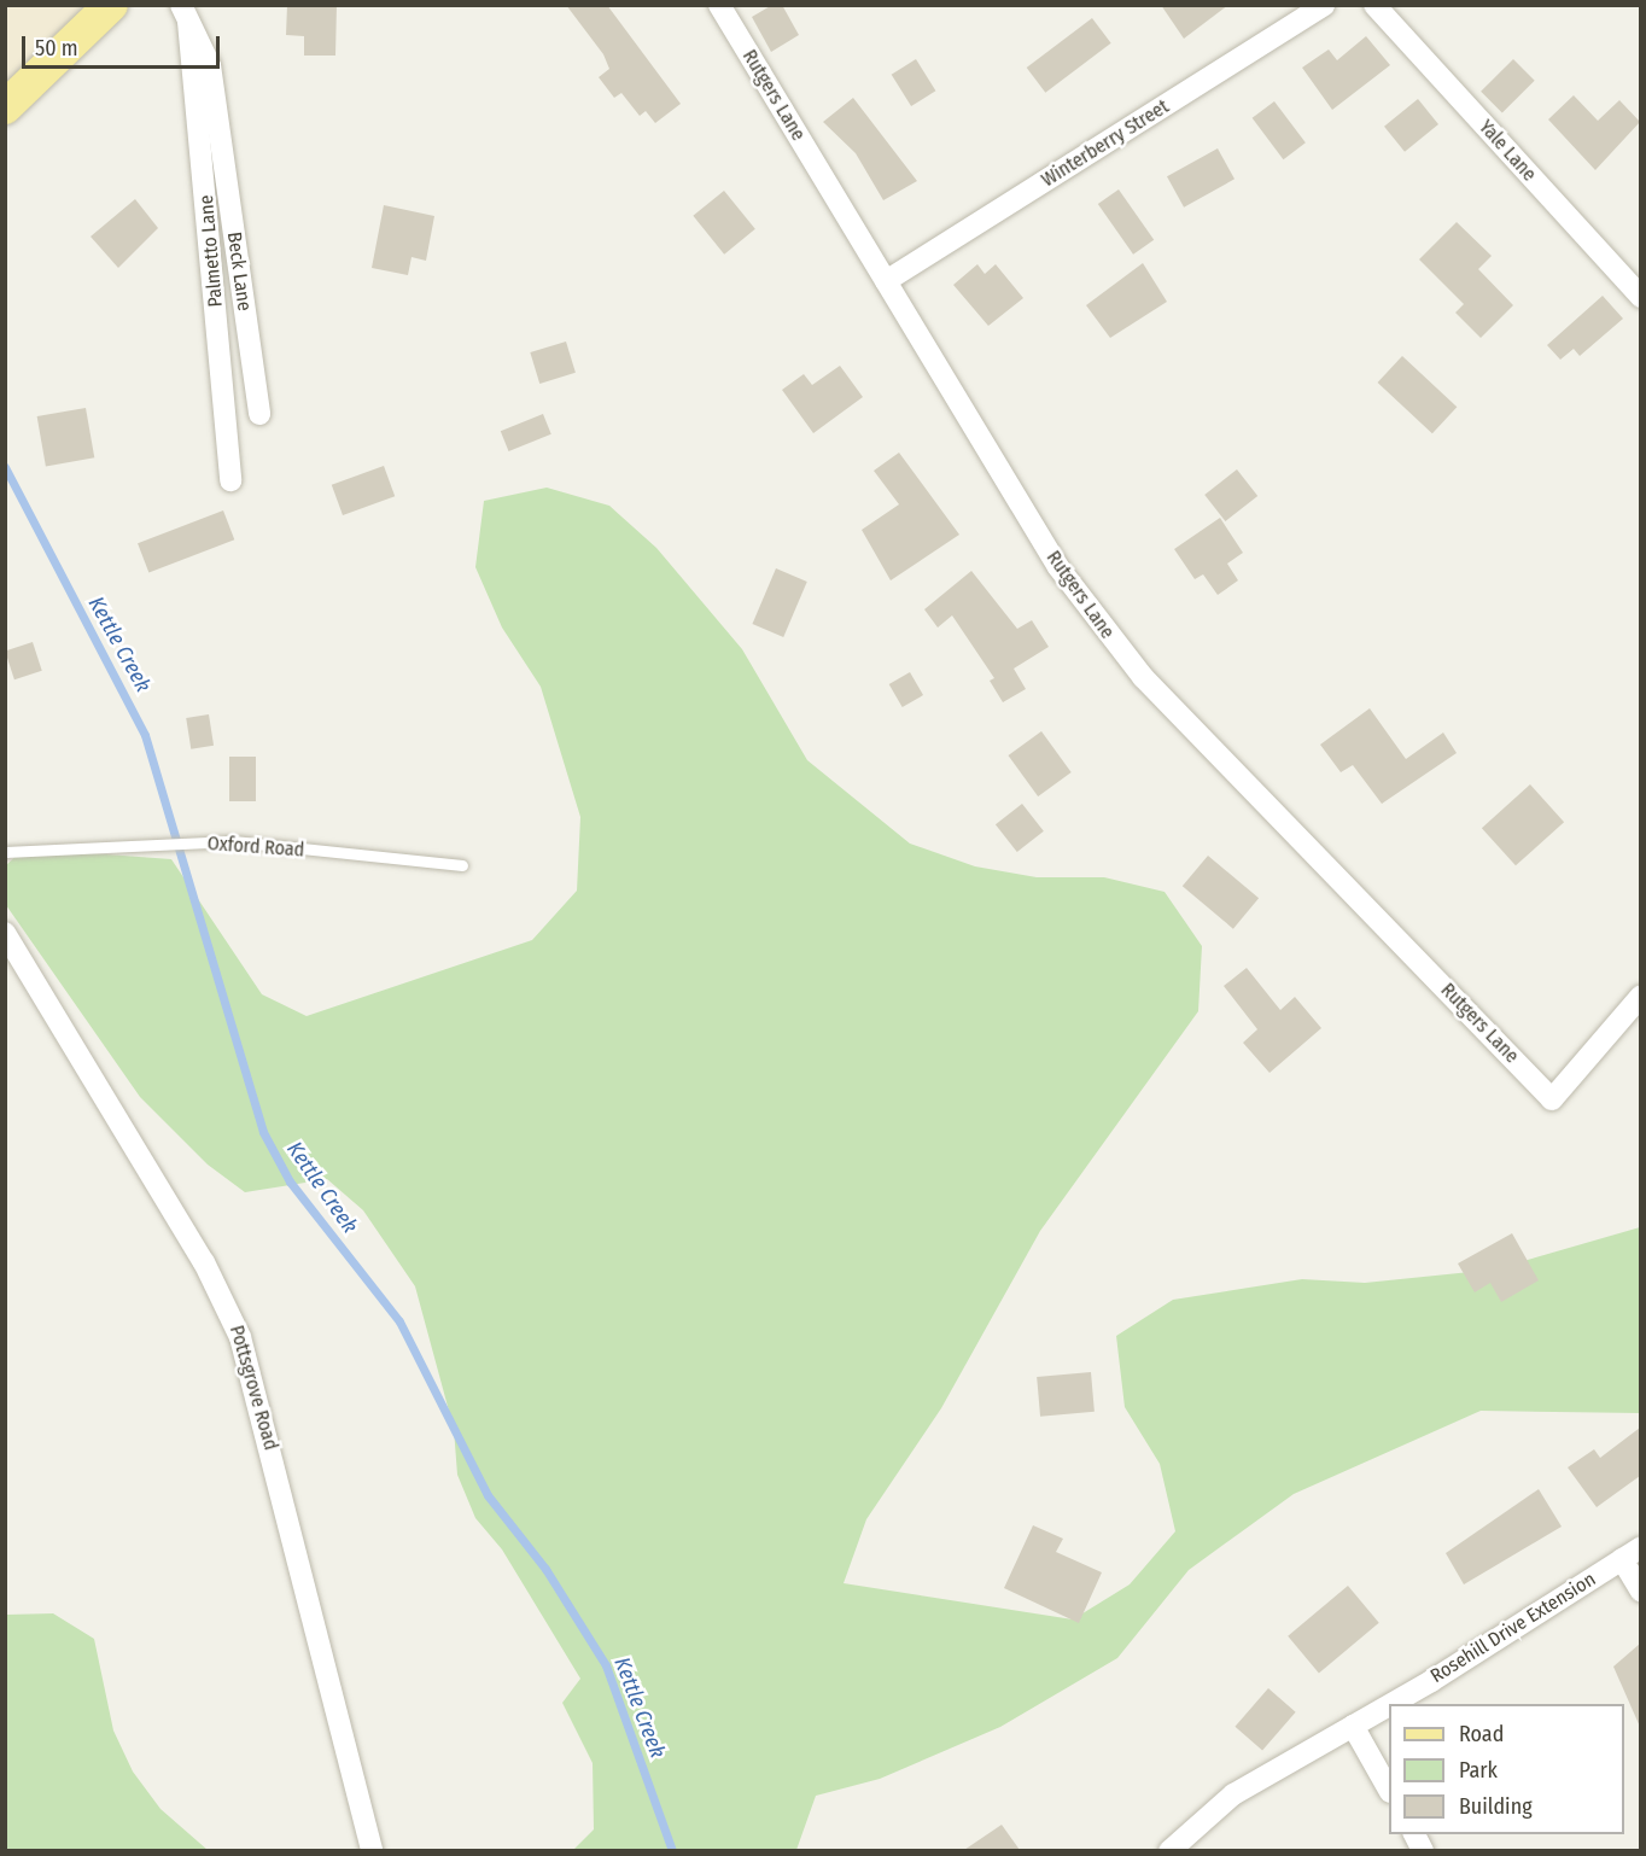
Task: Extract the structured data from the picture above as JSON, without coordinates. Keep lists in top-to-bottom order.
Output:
{
  "streets": {
    "street": [
      "Rutgers Lane",
      "Winterberry Street",
      "Yale Lane",
      "Palmetto Lane",
      "Beck Lane",
      "Pottsgrove Road",
      "Rosehill Drive Extension"
    ],
    "lane": ["Oxford Road"]
  },
  "crossings": [
    ["Rutgers Lane", "Winterberry Street"],
    ["Palmetto Lane", "Beck Lane"]
  ],
  "water": ["Kettle Creek"],
  "legend": ["Road", "Park", "Building"],
  "scale_bar": "50 m"
}
